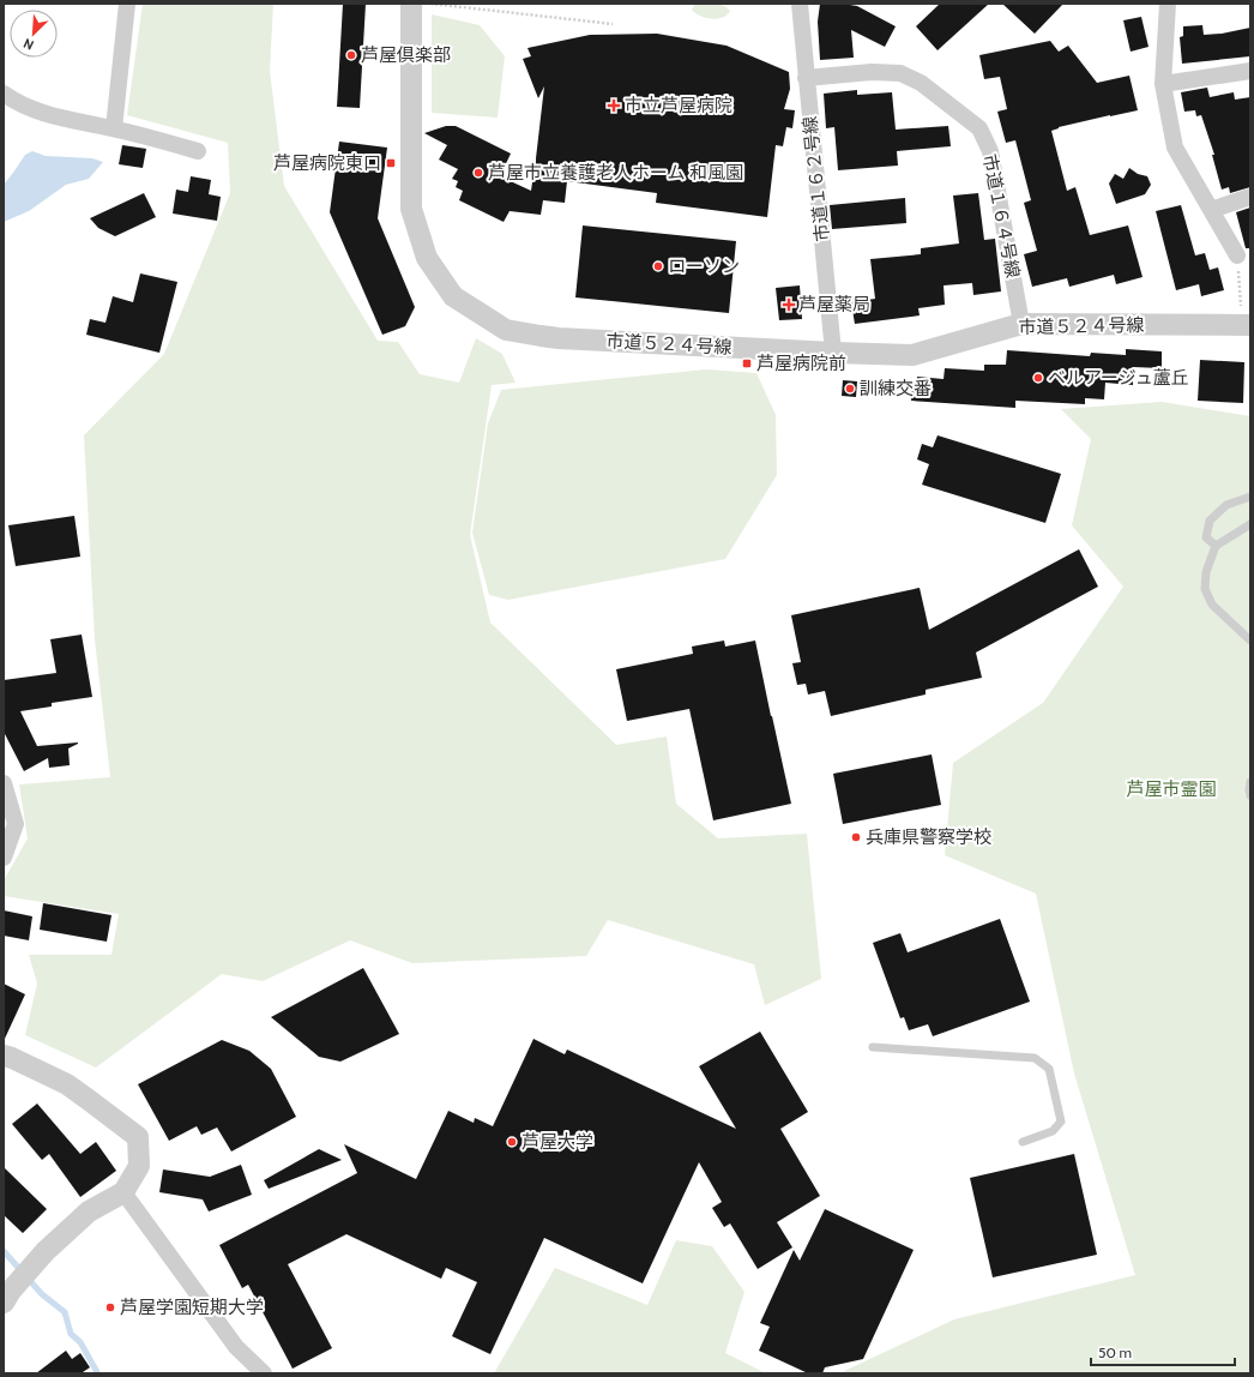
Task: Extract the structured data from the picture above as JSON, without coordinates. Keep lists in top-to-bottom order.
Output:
{
  "streets": {
    "street": ["市道１６２号線", "市道１６４号線", "市道５２４号線"]
  },
  "crossings": [
    ["市道１６２号線", "市道１６４号線"],
    ["市道１６２号線", "市道５２４号線"],
    ["市道１６４号線", "市道５２４号線"]
  ],
  "parks": ["芦屋市霊園"],
  "places": {
    "other": [
      "芦屋倶楽部",
      "芦屋市立養護老人ホーム 和風園",
      "ローソン",
      "ベルアージュ蘆丘",
      "訓練交番",
      "兵庫県警察学校",
      "芦屋大学",
      "芦屋学園短期大学"
    ],
    "health": ["市立芦屋病院", "芦屋薬局"],
    "transit": ["芦屋病院東口", "芦屋病院前"]
  },
  "scale_bar": "50 m",
  "north": "bottom left"
}
